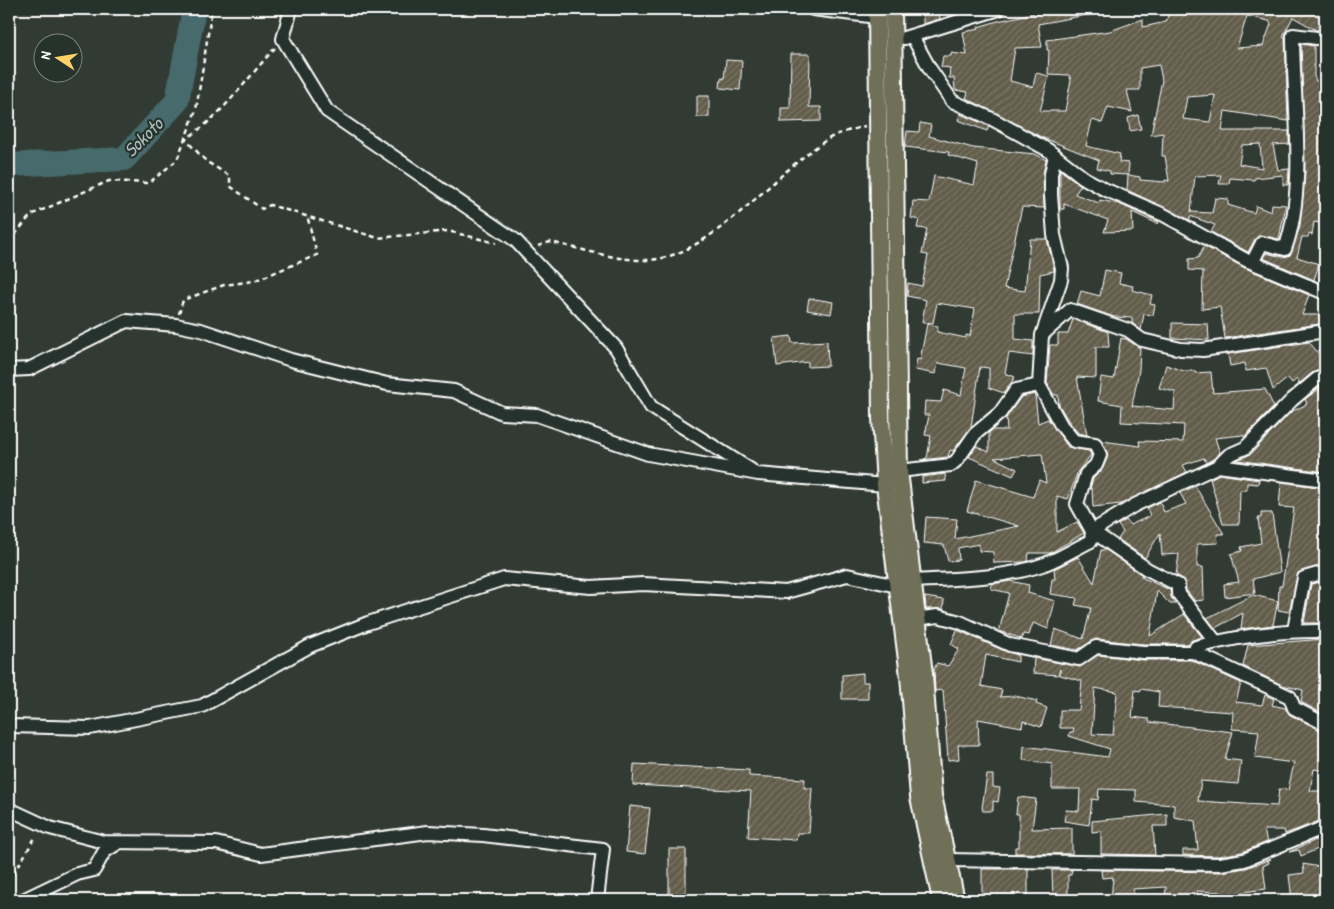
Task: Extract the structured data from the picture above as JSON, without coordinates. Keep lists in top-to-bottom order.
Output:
{
  "water": ["Sokoto"],
  "north": "left"
}
